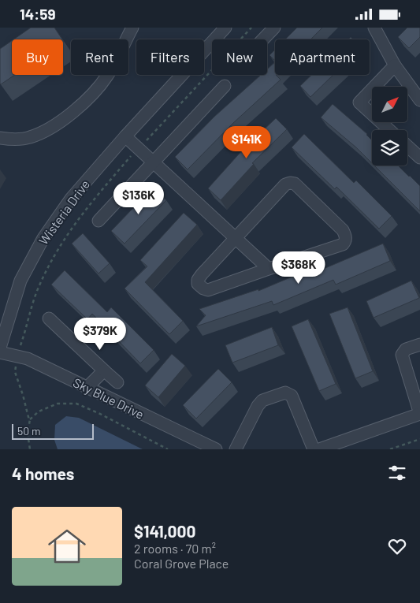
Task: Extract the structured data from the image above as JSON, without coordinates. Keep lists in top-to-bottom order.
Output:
{
  "streets": {
    "street": ["Wisteria Drive", "Sky Blue Drive"]
  },
  "scale_bar": "50 m",
  "north": "top right",
  "page": {
    "status": "14:59",
    "chip": [
      "Buy",
      "Rent",
      "Filters",
      "New",
      "Apartment"
    ],
    "price": [
      "$141K",
      "$136K",
      "$368K",
      "$379K"
    ],
    "scale": "50 m",
    "heading": "4 homes",
    "list": [
      {
        "name": "$141,000",
        "note": "2 rooms · 70 m² · Coral Grove Place"
      }
    ]
  }
}
